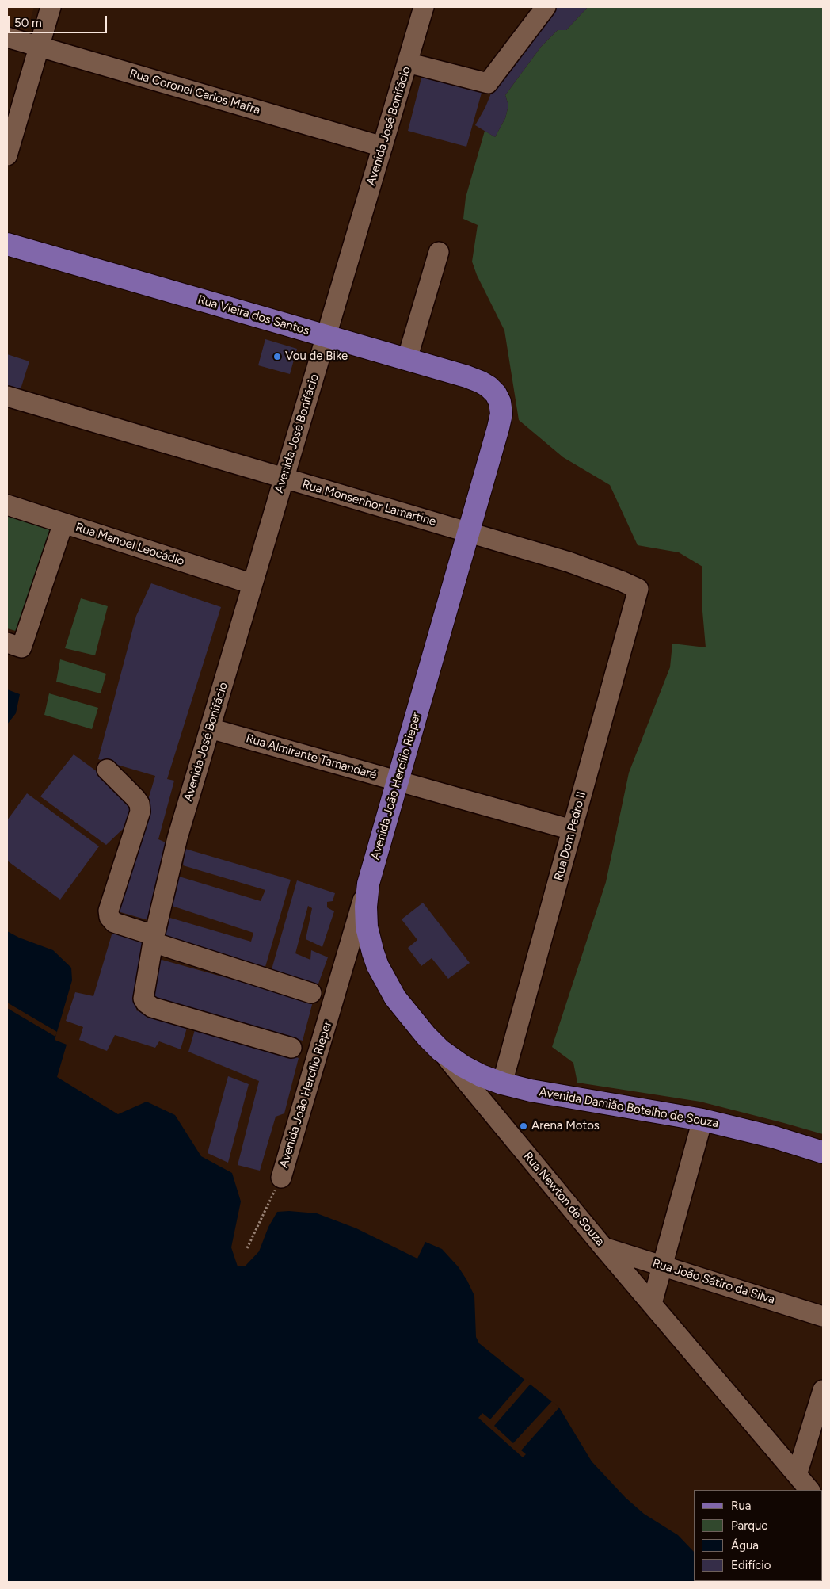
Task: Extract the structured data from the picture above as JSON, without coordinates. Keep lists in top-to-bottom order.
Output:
{
  "streets": {
    "main road": [
      "Rua Vieira dos Santos",
      "Avenida João Hercílio Rieper",
      "Avenida Damião Botelho de Souza",
      "Rua Newton de Souza"
    ],
    "street": [
      "Rua Coronel Carlos Mafra",
      "Avenida José Bonifácio",
      "Rua Monsenhor Lamartine",
      "Rua Manoel Leocádio",
      "Rua Almirante Tamandaré",
      "Rua Dom Pedro II",
      "Rua João Sátiro da Silva"
    ]
  },
  "crossings": [
    ["Rua Coronel Carlos Mafra", "Avenida José Bonifácio"],
    ["Avenida José Bonifácio", "Rua Vieira dos Santos"],
    ["Avenida José Bonifácio", "Rua Monsenhor Lamartine"],
    ["Avenida José Bonifácio", "Rua Manoel Leocádio"],
    ["Avenida José Bonifácio", "Rua Almirante Tamandaré"],
    ["Rua Vieira dos Santos", "Avenida João Hercílio Rieper"],
    ["Rua Monsenhor Lamartine", "Avenida João Hercílio Rieper"],
    ["Rua Monsenhor Lamartine", "Rua Dom Pedro II"],
    ["Rua Almirante Tamandaré", "Avenida João Hercílio Rieper"],
    ["Rua Almirante Tamandaré", "Rua Dom Pedro II"],
    ["Avenida João Hercílio Rieper", "Rua Newton de Souza"],
    ["Rua Dom Pedro II", "Avenida Damião Botelho de Souza"],
    ["Avenida Damião Botelho de Souza", "Rua Newton de Souza"],
    ["Rua Newton de Souza", "Rua João Sátiro da Silva"]
  ],
  "places": ["Vou de Bike", "Arena Motos"],
  "legend": [
    "Rua",
    "Parque",
    "Água",
    "Edifício"
  ],
  "scale_bar": "50 m"
}
